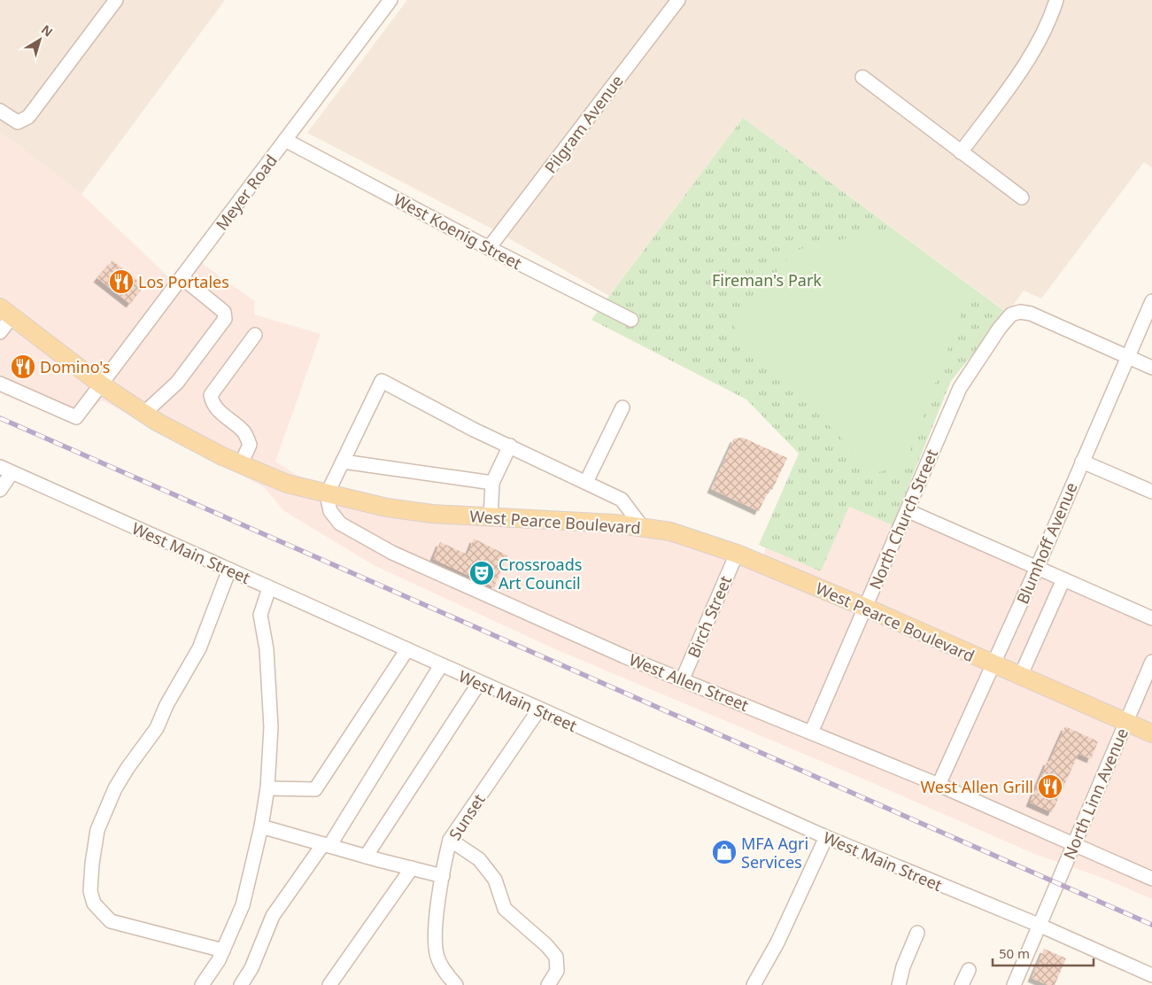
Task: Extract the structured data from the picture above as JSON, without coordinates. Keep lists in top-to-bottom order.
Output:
{
  "streets": {
    "main road": ["West Pearce Boulevard"],
    "street": [
      "Pilgram Avenue",
      "Meyer Road",
      "West Koenig Street",
      "North Church Street",
      "Blumhoff Avenue",
      "West Main Street",
      "Birch Street",
      "West Allen Street",
      "North Linn Avenue",
      "Sunset"
    ]
  },
  "crossings": [
    ["Pilgram Avenue", "West Koenig Street"],
    ["Meyer Road", "West Koenig Street"],
    ["Meyer Road", "West Pearce Boulevard"],
    ["North Church Street", "West Pearce Boulevard"],
    ["North Church Street", "Blumhoff Avenue"],
    ["North Church Street", "West Allen Street"],
    ["West Pearce Boulevard", "Blumhoff Avenue"],
    ["West Pearce Boulevard", "Birch Street"],
    ["West Pearce Boulevard", "West Allen Street"],
    ["West Pearce Boulevard", "North Linn Avenue"],
    ["Blumhoff Avenue", "West Allen Street"],
    ["West Main Street", "North Linn Avenue"],
    ["West Main Street", "Sunset"],
    ["Birch Street", "West Allen Street"],
    ["West Allen Street", "North Linn Avenue"]
  ],
  "parks": ["Fireman's Park"],
  "places": {
    "restaurant": ["Los Portales", "Domino's", "West Allen Grill"],
    "theatre": ["Crossroads Art Council"],
    "shop": ["MFA Agri Services"]
  },
  "scale_bar": "50 m",
  "north": "top right"
}
